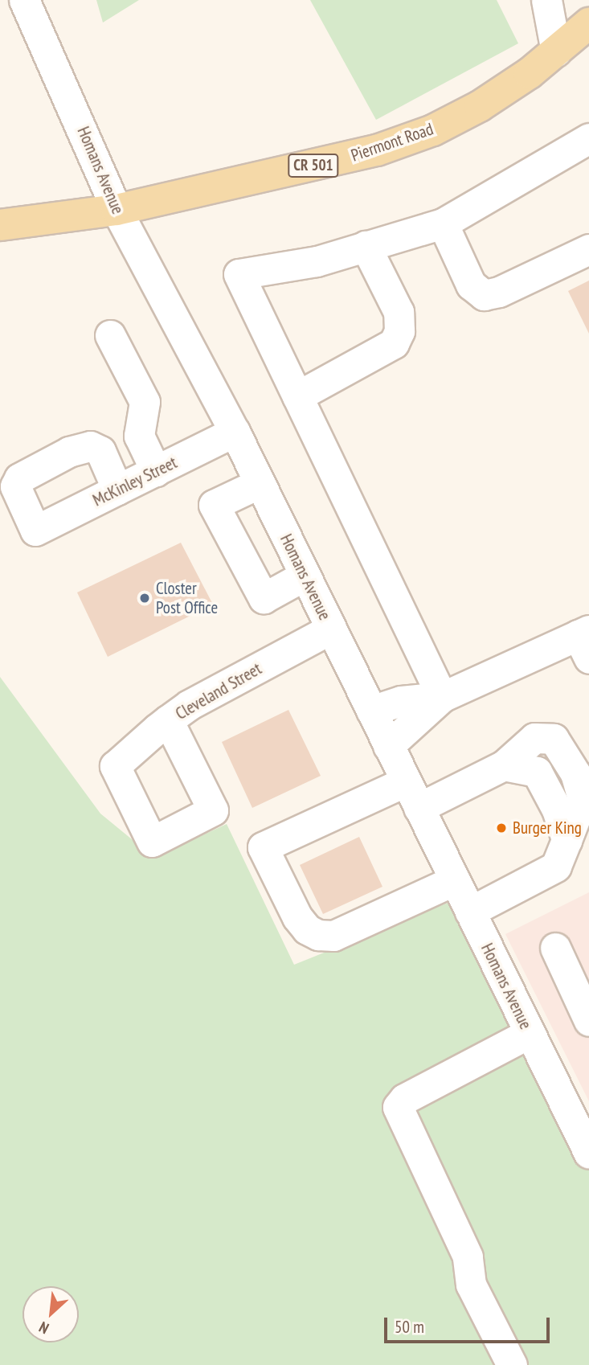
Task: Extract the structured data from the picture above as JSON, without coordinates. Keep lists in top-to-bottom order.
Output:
{
  "streets": {
    "main road": ["Piermont Road", "CR 501"],
    "street": ["Homans Avenue", "McKinley Street", "Cleveland Street"]
  },
  "crossings": [
    ["Piermont Road", "Homans Avenue"],
    ["Homans Avenue", "McKinley Street"],
    ["Homans Avenue", "Cleveland Street"]
  ],
  "places": ["Closter Post Office", "Burger King"],
  "scale_bar": "50 m",
  "north": "bottom left"
}
